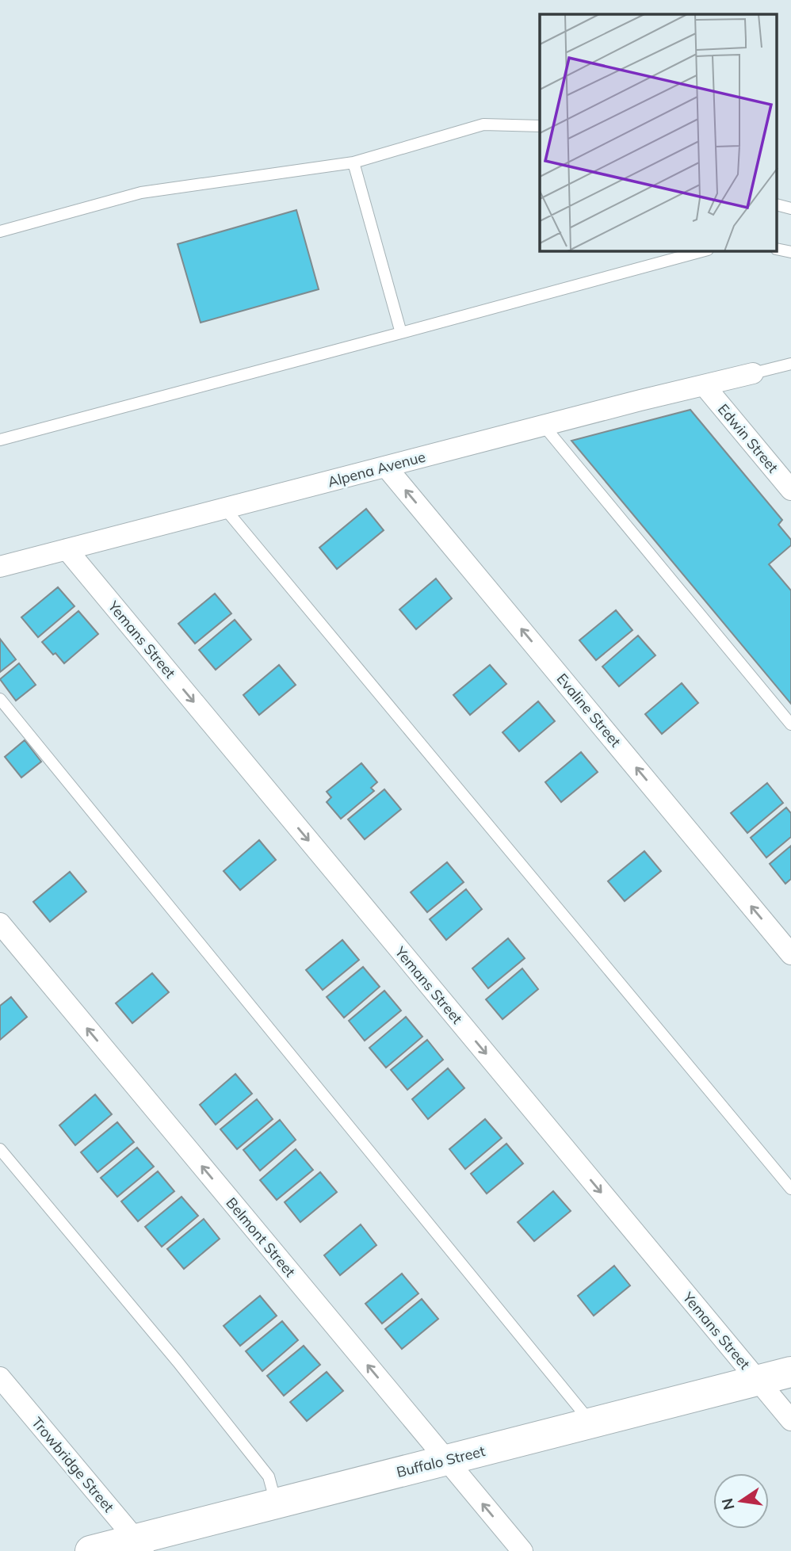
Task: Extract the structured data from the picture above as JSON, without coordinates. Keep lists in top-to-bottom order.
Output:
{
  "streets": {
    "street": [
      "Edwin Street",
      "Alpena Avenue",
      "Yemans Street",
      "Evaline Street",
      "Belmont Street",
      "Buffalo Street",
      "Trowbridge Street"
    ]
  },
  "crossings": [
    ["Edwin Street", "Alpena Avenue"],
    ["Alpena Avenue", "Yemans Street"],
    ["Alpena Avenue", "Evaline Street"],
    ["Yemans Street", "Buffalo Street"],
    ["Belmont Street", "Buffalo Street"],
    ["Buffalo Street", "Trowbridge Street"]
  ],
  "one_way": ["Yemans Street", "Evaline Street", "Belmont Street"],
  "north": "left"
}
